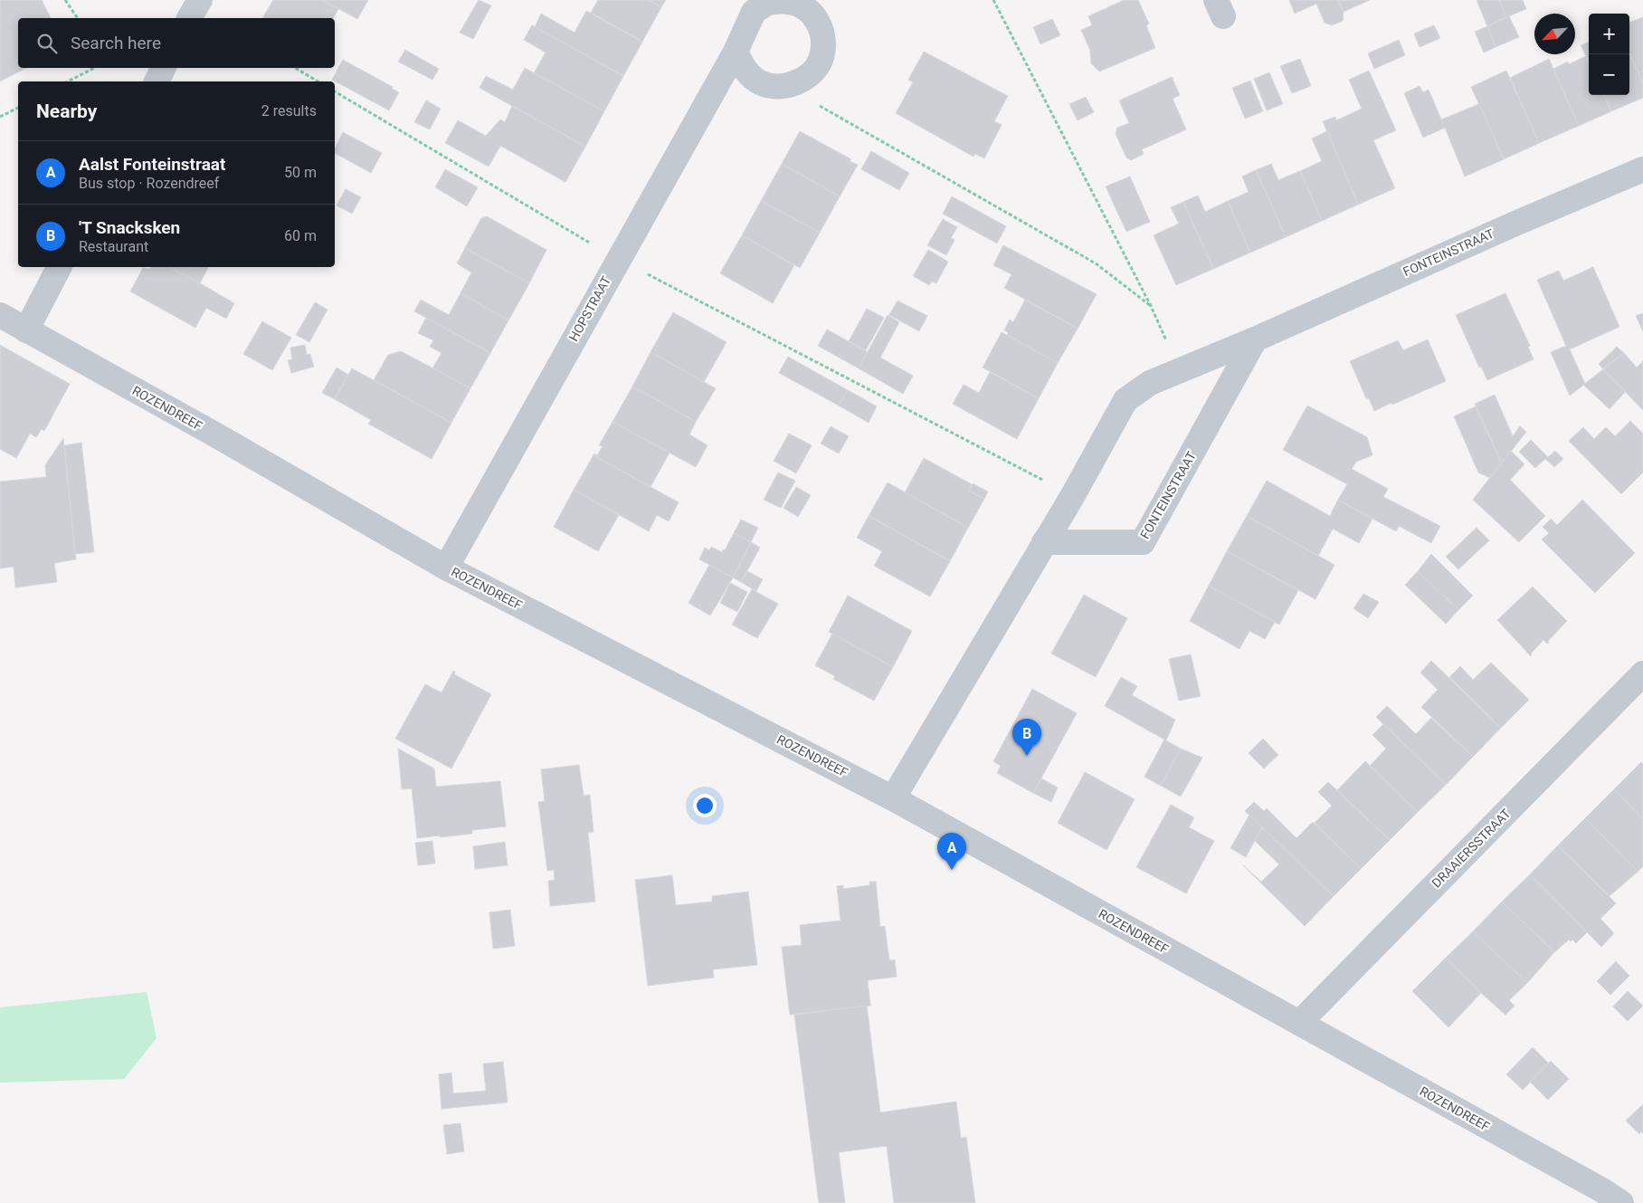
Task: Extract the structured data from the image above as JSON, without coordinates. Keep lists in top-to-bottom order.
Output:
{
  "streets": {
    "street": [
      "FONTEINSTRAAT",
      "HOPSTRAAT",
      "ROZENDREEF",
      "DRAAIERSSTRAAT"
    ]
  },
  "crossings": [
    ["FONTEINSTRAAT", "ROZENDREEF"],
    ["HOPSTRAAT", "ROZENDREEF"],
    ["ROZENDREEF", "DRAAIERSSTRAAT"]
  ],
  "north": "bottom left",
  "page": {
    "map_buttons": ["+", "−"],
    "search": "Search here",
    "heading": ["Nearby", "2 results"],
    "list": [
      {
        "mark": "A",
        "name": "Aalst Fonteinstraat",
        "note": "Bus stop · Rozendreef",
        "value": "50 m"
      },
      {
        "mark": "B",
        "name": "'T Snacksken",
        "note": "Restaurant",
        "value": "60 m"
      }
    ],
    "pins": ["B", "A"]
  }
}
